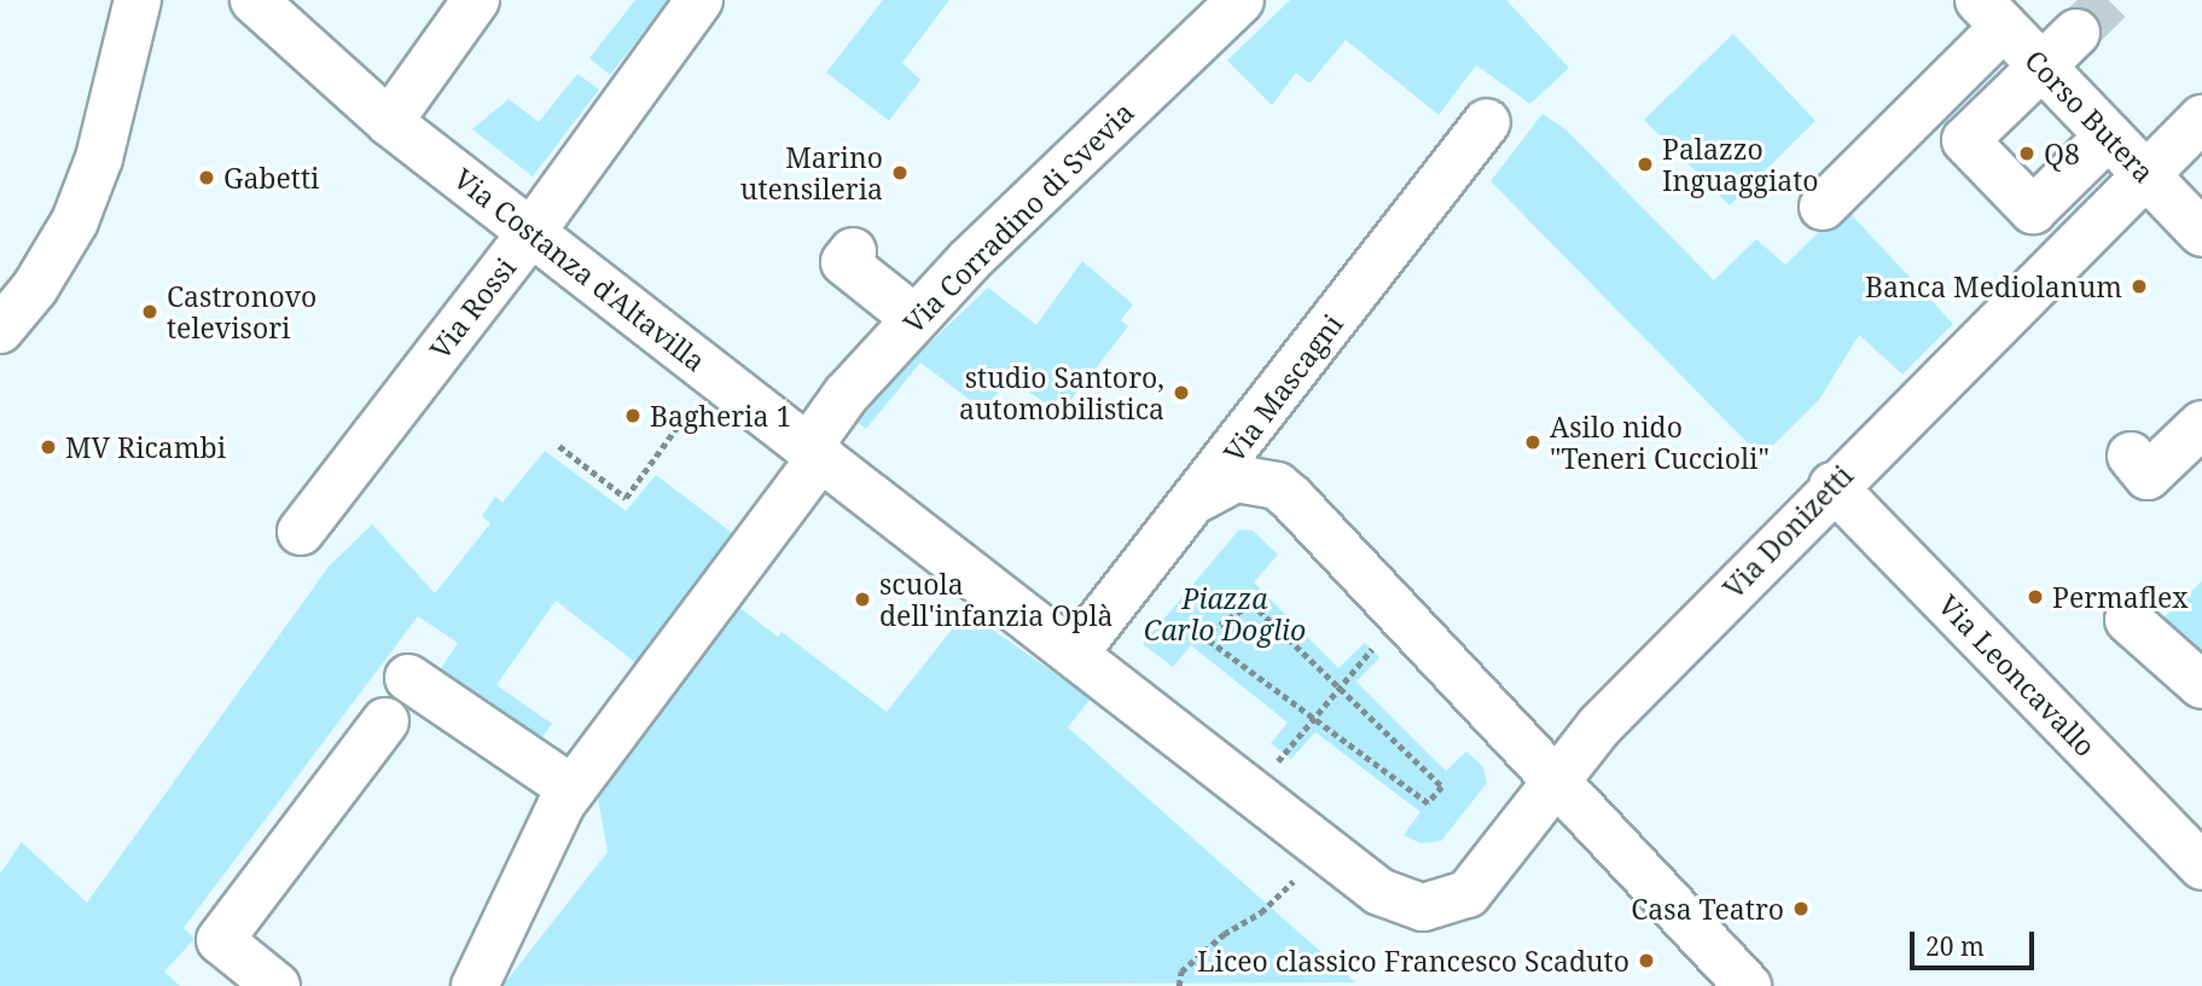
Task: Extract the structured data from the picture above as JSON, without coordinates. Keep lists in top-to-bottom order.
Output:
{
  "streets": {
    "street": [
      "Corso Butera",
      "Via Corradino di Svevia",
      "Via Costanza d'Altavilla",
      "Via Rossi",
      "Via Mascagni",
      "Via Donizetti",
      "Via Leoncavallo"
    ]
  },
  "crossings": [
    ["Corso Butera", "Via Donizetti"],
    ["Via Corradino di Svevia", "Via Costanza d'Altavilla"],
    ["Via Costanza d'Altavilla", "Via Rossi"],
    ["Via Costanza d'Altavilla", "Via Mascagni"],
    ["Via Costanza d'Altavilla", "Via Donizetti"],
    ["Via Donizetti", "Via Leoncavallo"]
  ],
  "parks": ["Piazza Carlo Doglio"],
  "places": [
    "Q8",
    "Palazzo Inguaggiato",
    "Marino utensileria",
    "Gabetti",
    "Banca Mediolanum",
    "Castronovo televisori",
    "studio Santoro, automobilistica",
    "Bagheria 1",
    "Asilo nido \"Teneri Cuccioli\"",
    "MV Ricambi",
    "Permaflex",
    "scuola dell'infanzia Oplà",
    "Casa Teatro",
    "Liceo classico Francesco Scaduto"
  ],
  "scale_bar": "20 m"
}
